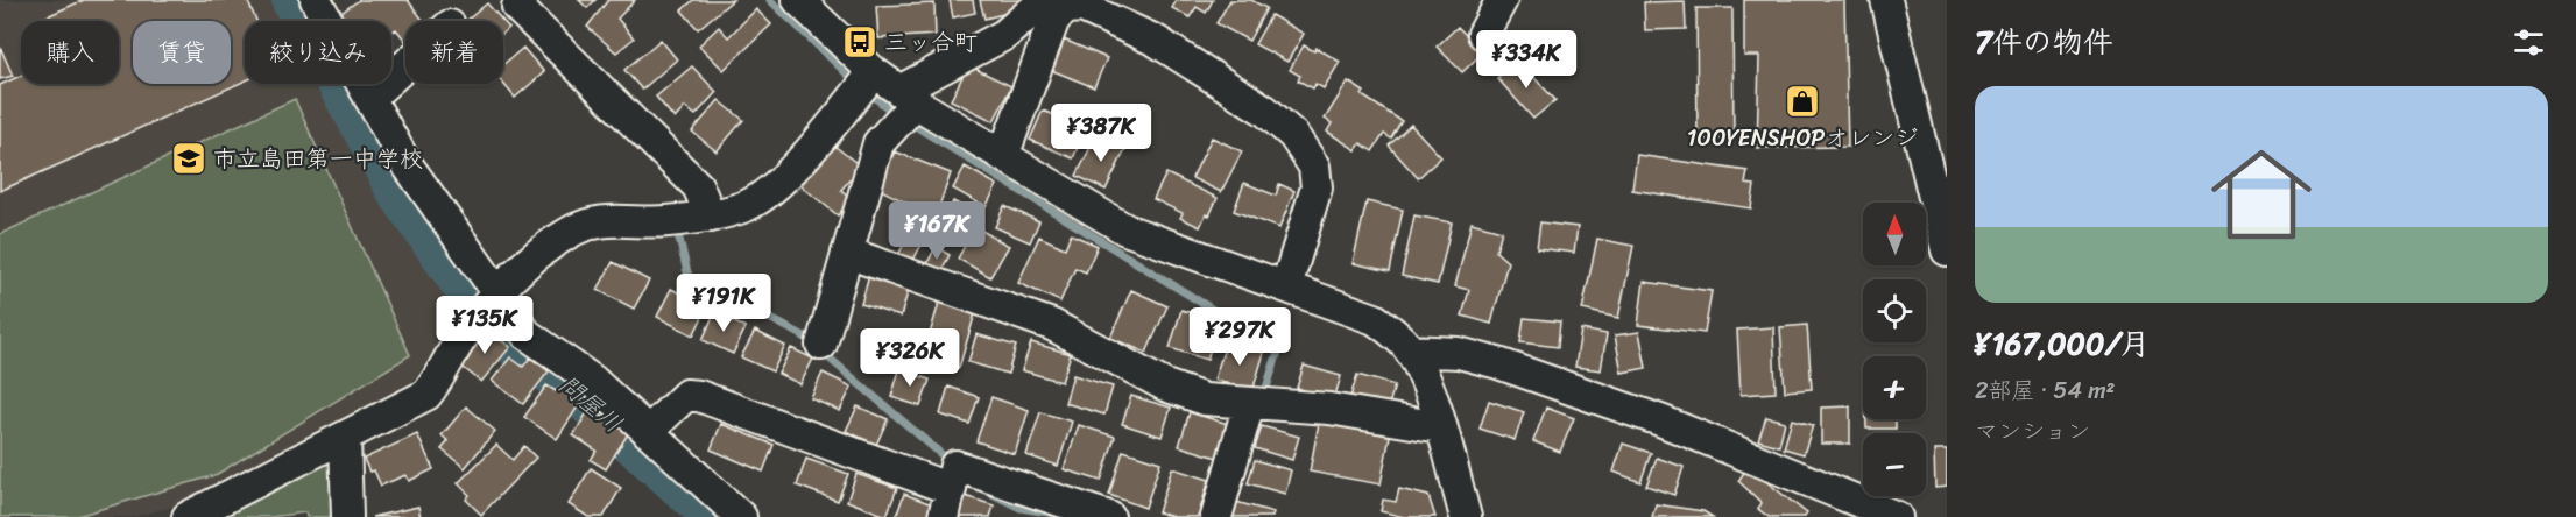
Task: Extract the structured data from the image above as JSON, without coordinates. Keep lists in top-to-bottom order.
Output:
{
  "water": ["問屋川"],
  "places": {
    "bus stop": ["三ッ合町"],
    "shop": ["100YENSHOPオレンジ"],
    "school or university": ["市立島田第一中学校"]
  },
  "north": "top",
  "page": {
    "heading": "7件の物件",
    "chip": [
      "購入",
      "賃貸",
      "絞り込み",
      "新着"
    ],
    "price": [
      "¥334K",
      "¥387K",
      "¥167K",
      "¥191K",
      "¥135K",
      "¥297K",
      "¥326K"
    ],
    "list": [
      {
        "name": "¥167,000/月",
        "note": "2部屋 · 54 m² · マンション"
      }
    ],
    "map_buttons": ["+", "−"]
  }
}
